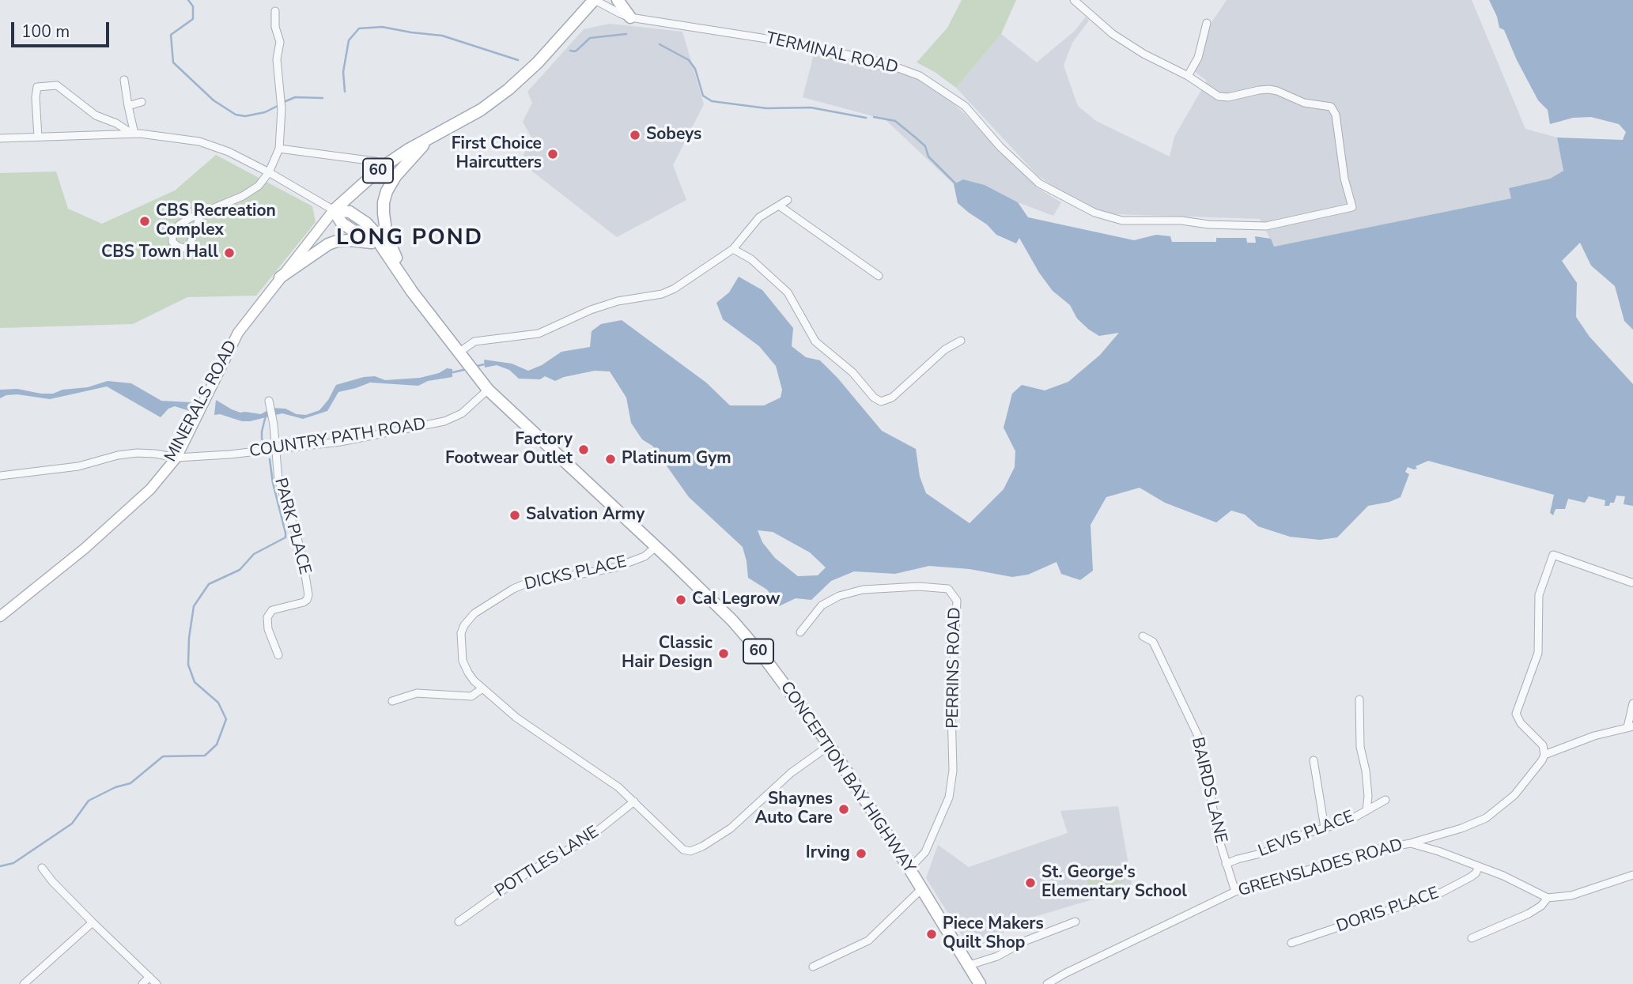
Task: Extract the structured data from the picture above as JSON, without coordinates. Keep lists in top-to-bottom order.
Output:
{
  "streets": {
    "main road": ["60", "CONCEPTION BAY HIGHWAY"],
    "street": [
      "TERMINAL ROAD",
      "MINERALS ROAD",
      "COUNTRY PATH ROAD",
      "PARK PLACE",
      "DICKS PLACE",
      "PERRINS ROAD",
      "BAIRDS LANE",
      "LEVIS PLACE",
      "POTTLES LANE",
      "GREENSLADES ROAD",
      "DORIS PLACE"
    ]
  },
  "crossings": [
    ["TERMINAL ROAD", "60"],
    ["60", "MINERALS ROAD"],
    ["60", "CONCEPTION BAY HIGHWAY"],
    ["MINERALS ROAD", "COUNTRY PATH ROAD"],
    ["MINERALS ROAD", "CONCEPTION BAY HIGHWAY"],
    ["COUNTRY PATH ROAD", "PARK PLACE"],
    ["COUNTRY PATH ROAD", "CONCEPTION BAY HIGHWAY"],
    ["DICKS PLACE", "CONCEPTION BAY HIGHWAY"],
    ["DICKS PLACE", "POTTLES LANE"],
    ["PERRINS ROAD", "CONCEPTION BAY HIGHWAY"],
    ["BAIRDS LANE", "LEVIS PLACE"],
    ["BAIRDS LANE", "GREENSLADES ROAD"],
    ["GREENSLADES ROAD", "DORIS PLACE"]
  ],
  "districts": ["LONG POND"],
  "places": [
    "Sobeys",
    "First Choice Haircutters",
    "CBS Recreation Complex",
    "CBS Town Hall",
    "Factory Footwear Outlet",
    "Platinum Gym",
    "Salvation Army",
    "Cal Legrow",
    "Classic Hair Design",
    "Shaynes Auto Care",
    "Irving",
    "St. George's Elementary School",
    "Piece Makers Quilt Shop"
  ],
  "scale_bar": "100 m"
}
